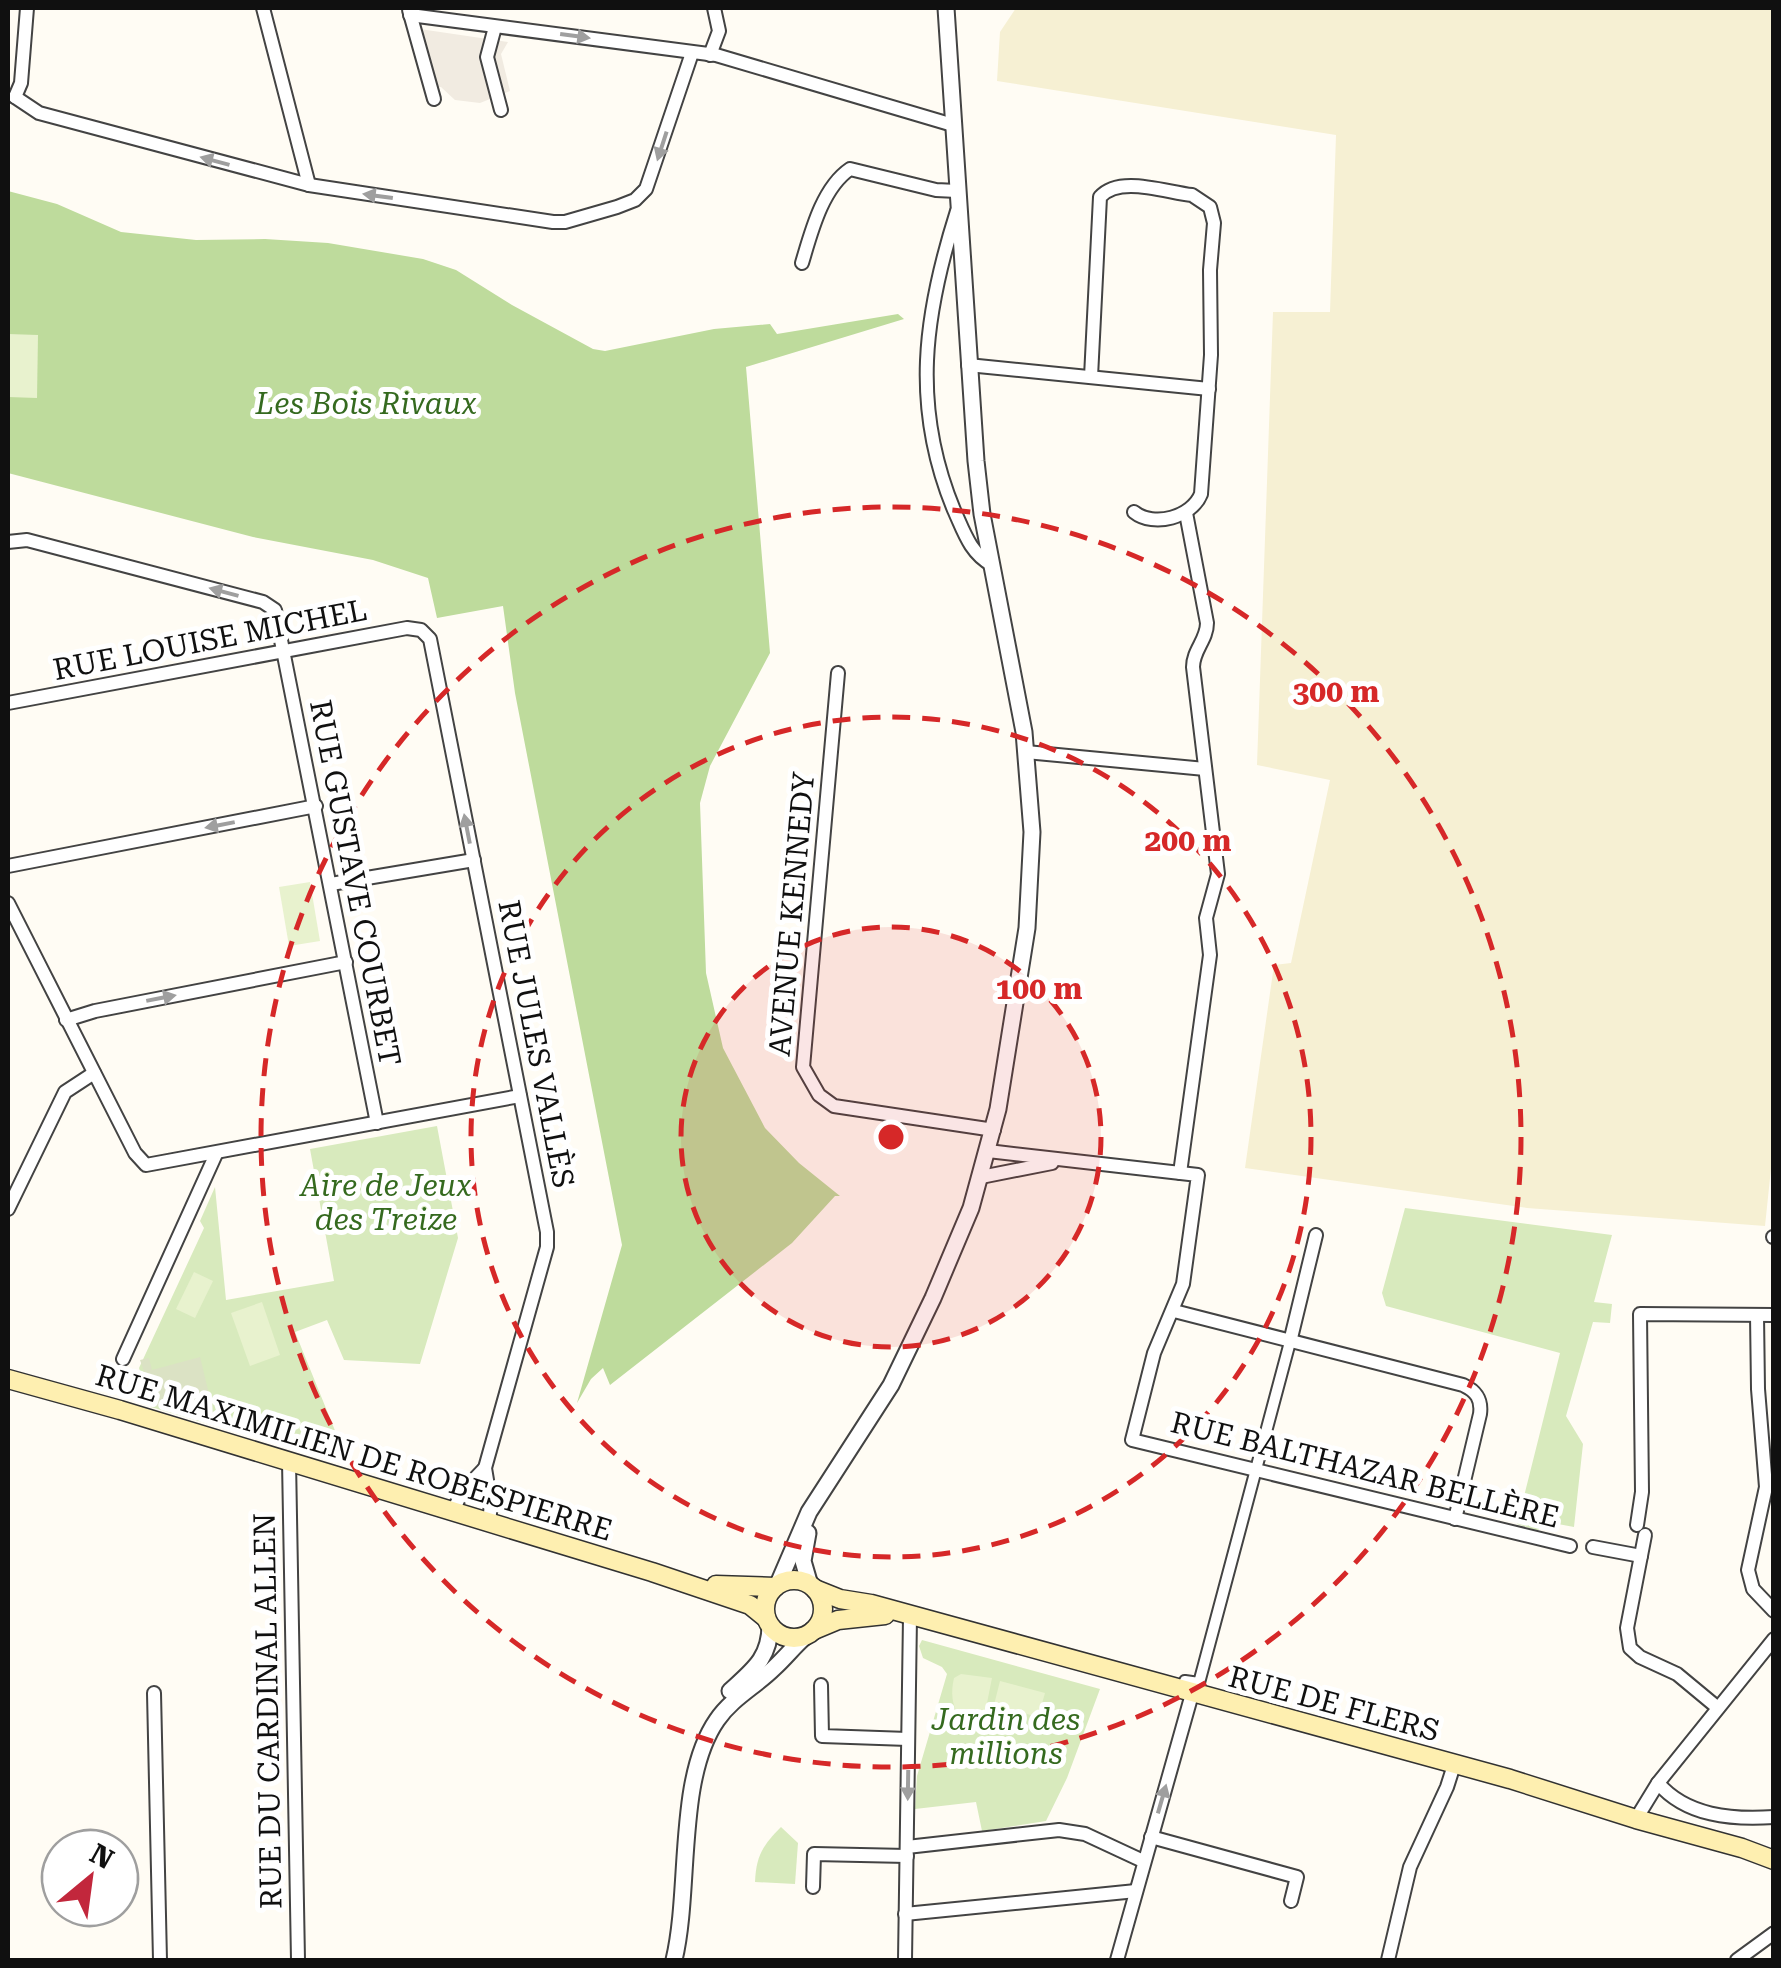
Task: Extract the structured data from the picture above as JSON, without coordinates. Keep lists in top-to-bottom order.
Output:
{
  "streets": {
    "main road": ["RUE MAXIMILIEN DE ROBESPIERRE", "RUE DE FLERS"],
    "street": [
      "RUE LOUISE MICHEL",
      "RUE GUSTAVE COURBET",
      "AVENUE KENNEDY",
      "RUE JULES VALLÈS",
      "RUE BALTHAZAR BELLÈRE",
      "RUE DU CARDINAL ALLEN"
    ]
  },
  "crossings": [
    ["RUE LOUISE MICHEL", "RUE GUSTAVE COURBET"],
    ["RUE LOUISE MICHEL", "RUE JULES VALLÈS"],
    ["RUE JULES VALLÈS", "RUE MAXIMILIEN DE ROBESPIERRE"],
    ["RUE MAXIMILIEN DE ROBESPIERRE", "RUE DE FLERS"],
    ["RUE MAXIMILIEN DE ROBESPIERRE", "RUE DU CARDINAL ALLEN"]
  ],
  "one_way": ["RUE GUSTAVE COURBET"],
  "parks": ["Les Bois Rivaux", "Aire de Jeux des Treize", "Jardin des millions"],
  "north": "top right",
  "rings": ["300 m", "200 m", "100 m"]
}
